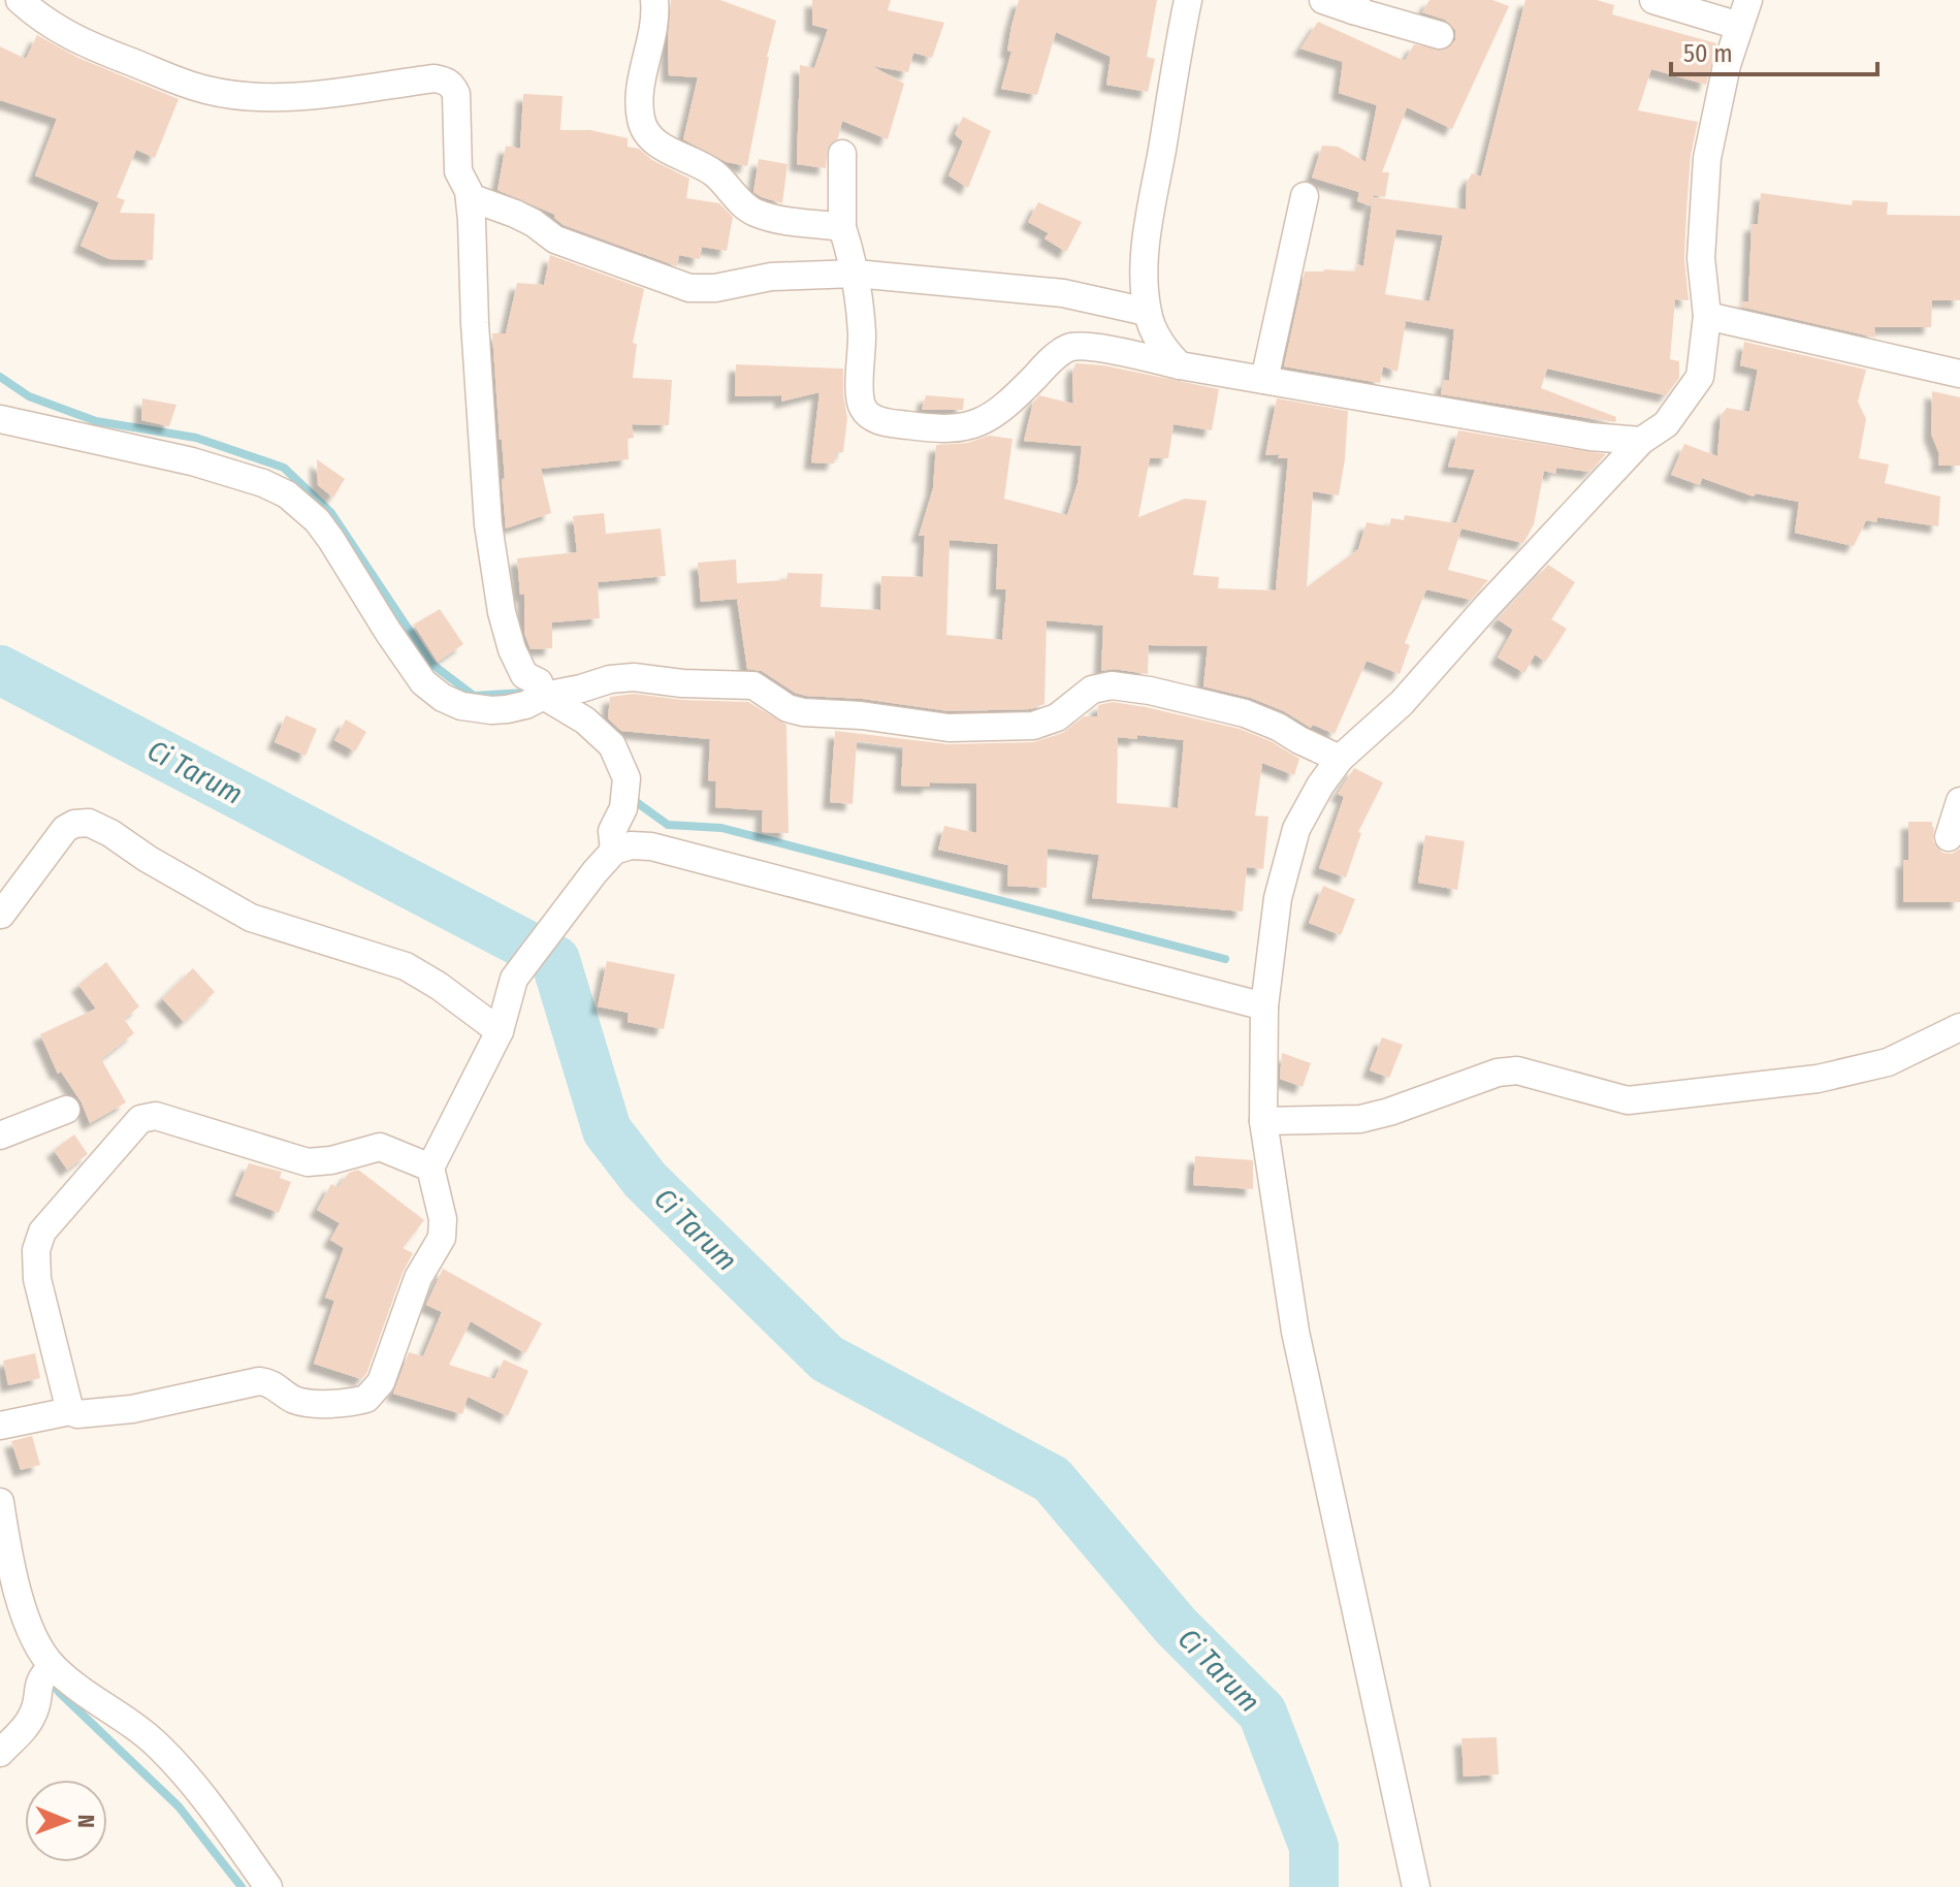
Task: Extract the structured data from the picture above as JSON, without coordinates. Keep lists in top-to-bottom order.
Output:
{
  "water": ["Ci Tarum"],
  "scale_bar": "50 m",
  "north": "right"
}
